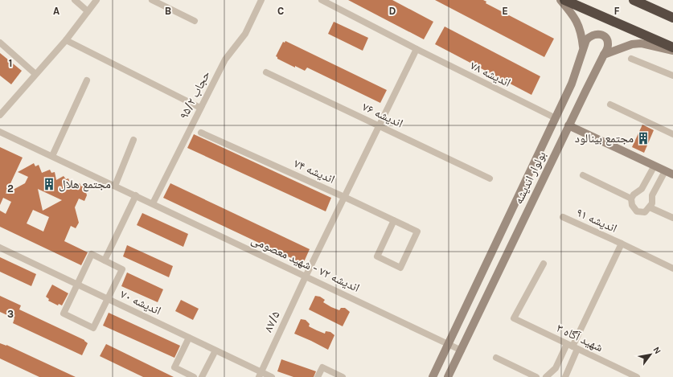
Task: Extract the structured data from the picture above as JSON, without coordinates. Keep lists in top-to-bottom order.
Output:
{
  "streets": {
    "main road": ["بولوار اندیشه"],
    "street": [
      "اندیشه ۷۸",
      "حجاب ۹۵/۲",
      "اندیشه ۷۶",
      "اندیشه ۷۴",
      "اندیشه ۹۱",
      "اندیشه ۷۲ - شهید معصومی",
      "اندیشه ۷۰",
      "۸۷/۵",
      "شهید آگاه ۳"
    ]
  },
  "crossings": [
    ["اندیشه ۷۸", "بولوار اندیشه"],
    ["اندیشه ۷۸", "۸۷/۵"],
    ["حجاب ۹۵/۲", "اندیشه ۷۲ - شهید معصومی"],
    ["اندیشه ۷۶", "۸۷/۵"],
    ["اندیشه ۷۴", "۸۷/۵"],
    ["بولوار اندیشه", "اندیشه ۷۲ - شهید معصومی"],
    ["اندیشه ۷۲ - شهید معصومی", "۸۷/۵"],
    ["اندیشه ۷۰", "۸۷/۵"]
  ],
  "places": {
    "building": ["مجتمع بینالود", "مجتمع هلال"]
  },
  "north": "top right",
  "grid": {
    "columns": [
      "A",
      "B",
      "C",
      "D",
      "E",
      "F"
    ],
    "rows": ["1", "2", "3"]
  }
}
